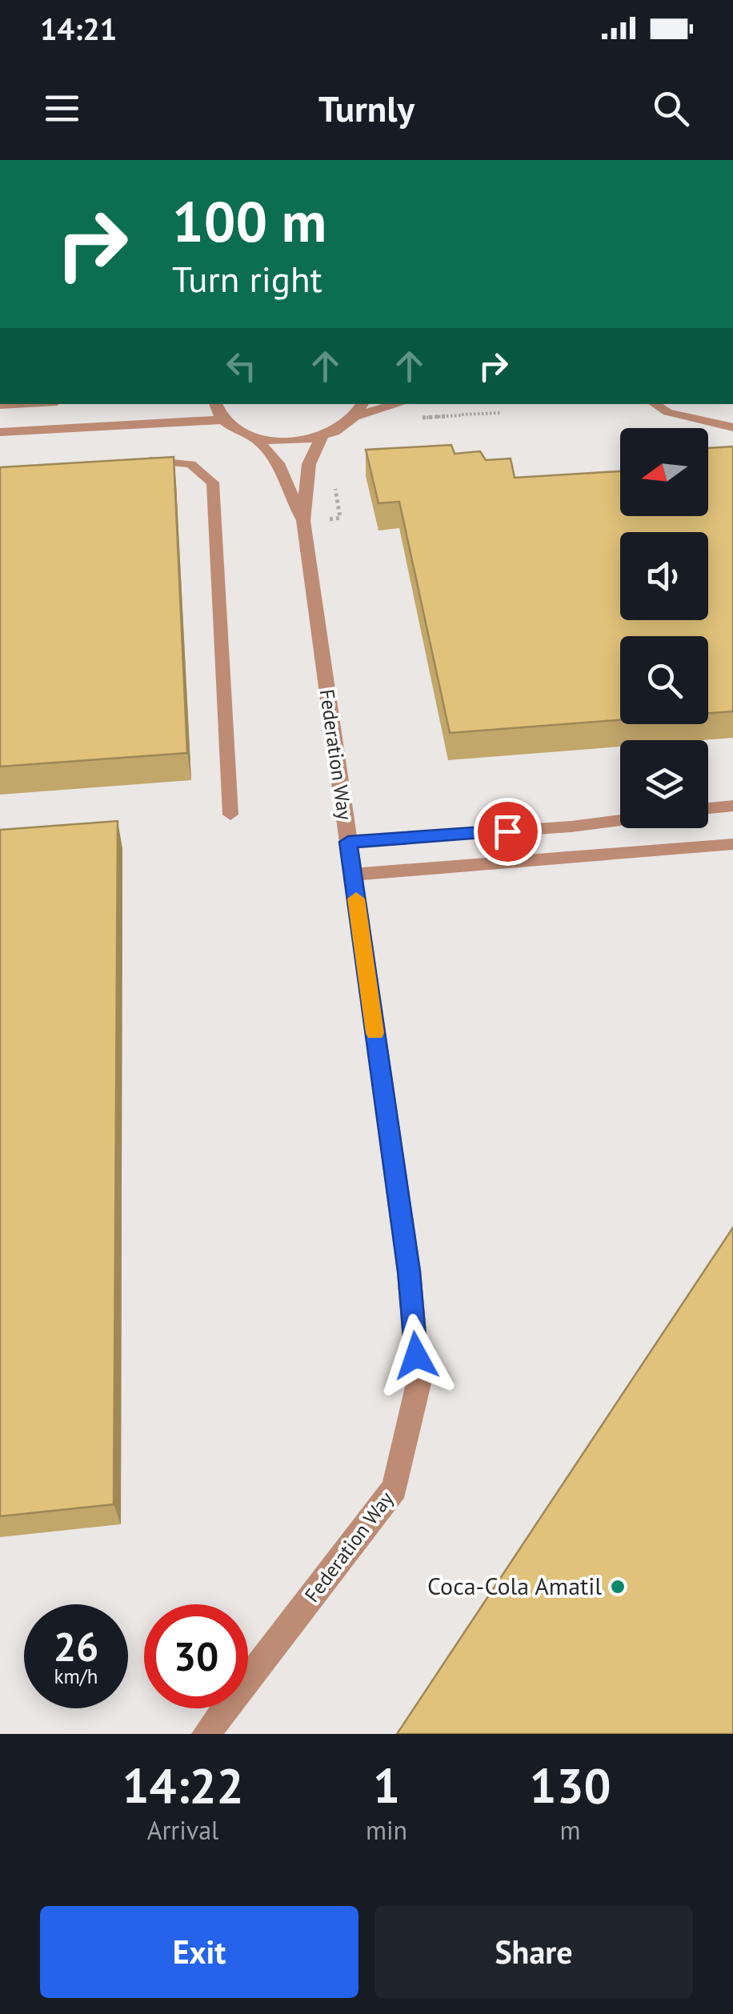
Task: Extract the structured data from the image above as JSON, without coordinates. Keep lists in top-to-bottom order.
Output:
{
  "streets": {
    "street": ["Federation Way"]
  },
  "places": ["Coca-Cola Amatil"],
  "north": "left",
  "page": {
    "status": "14:21",
    "header": "Turnly",
    "turn": ["100 m", "Turn right"],
    "speed": "26 km/h",
    "limit": "30",
    "eta": [
      "14:22",
      "Arrival",
      "1",
      "min",
      "130",
      "m"
    ],
    "buttons": ["Exit", "Share"]
  }
}
